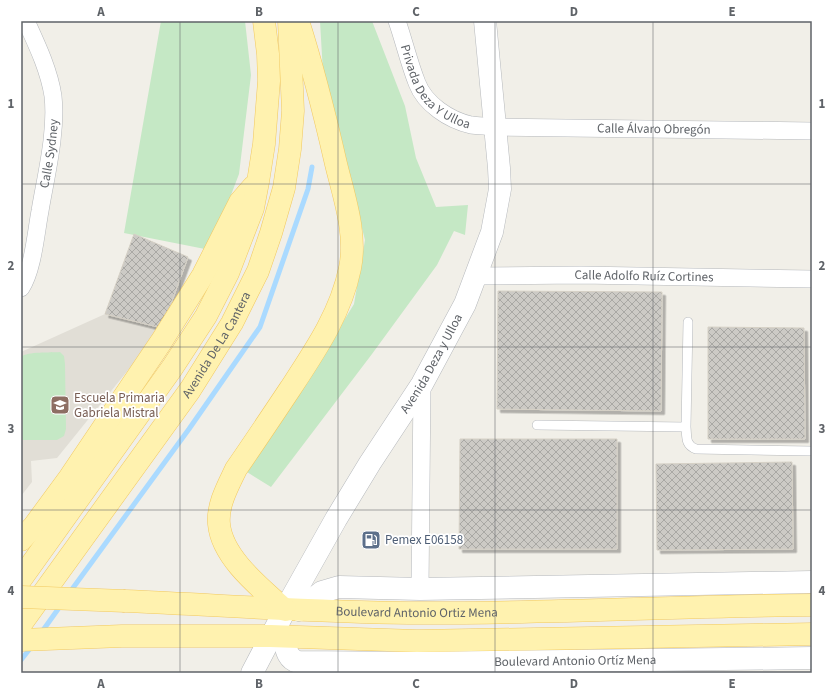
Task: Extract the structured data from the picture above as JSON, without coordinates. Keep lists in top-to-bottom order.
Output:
{
  "streets": {
    "main road": ["Avenida De La Cantera", "Boulevard Antonio Ortiz Mena"],
    "street": [
      "Privada Deza Y Ulloa",
      "Calle Álvaro Obregón",
      "Calle Sydney",
      "Calle Adolfo Ruíz Cortines",
      "Avenida Deza y Ulloa",
      "Boulevard Antonio Ortíz Mena"
    ]
  },
  "crossings": [
    ["Privada Deza Y Ulloa", "Calle Álvaro Obregón"],
    ["Privada Deza Y Ulloa", "Avenida Deza y Ulloa"],
    ["Calle Álvaro Obregón", "Avenida Deza y Ulloa"],
    ["Calle Adolfo Ruíz Cortines", "Avenida Deza y Ulloa"],
    ["Avenida Deza y Ulloa", "Boulevard Antonio Ortiz Mena"],
    ["Avenida Deza y Ulloa", "Boulevard Antonio Ortíz Mena"],
    ["Boulevard Antonio Ortiz Mena", "Boulevard Antonio Ortíz Mena"]
  ],
  "places": {
    "school or university": ["Escuela Primaria Gabriela Mistral"],
    "fuel station": ["Pemex E06158"]
  },
  "grid": {
    "columns": [
      "A",
      "B",
      "C",
      "D",
      "E"
    ],
    "rows": [
      "1",
      "2",
      "3",
      "4"
    ]
  }
}
